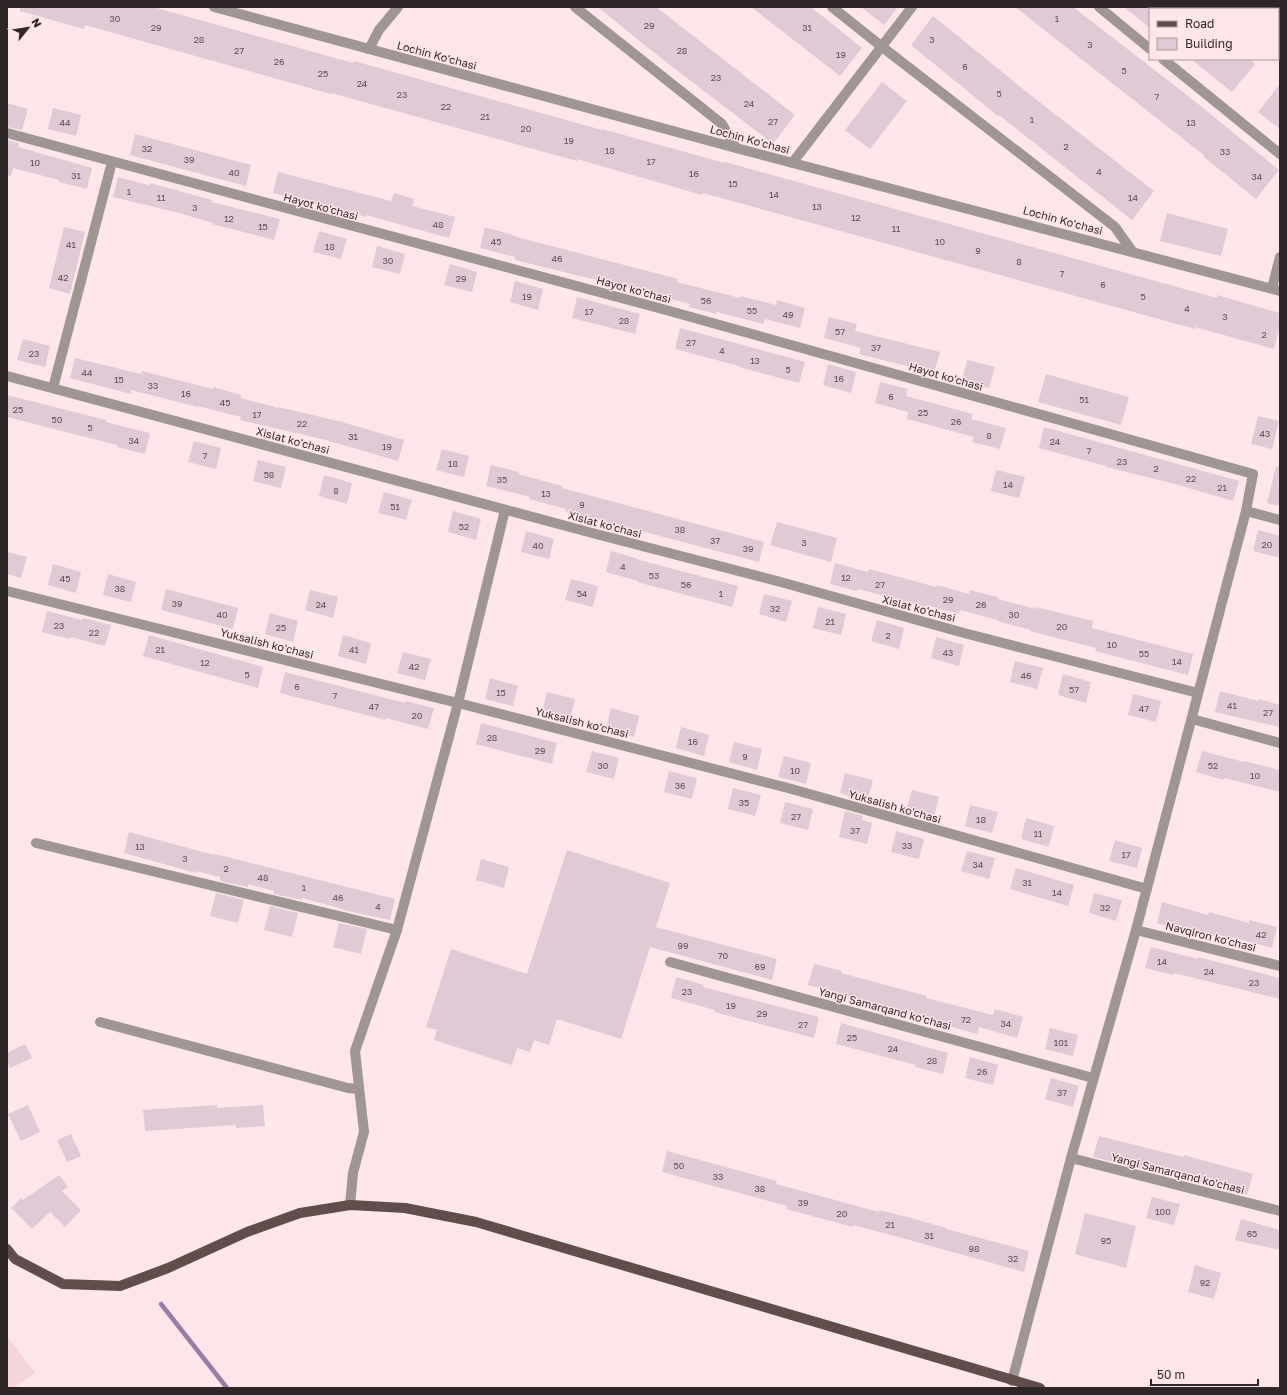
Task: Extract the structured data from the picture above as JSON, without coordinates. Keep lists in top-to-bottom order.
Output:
{
  "streets": {
    "street": [
      "Lochin Ko'chasi",
      "Hayot ko'chasi",
      "Xislat ko'chasi",
      "Yuksalish ko'chasi",
      "Navqiron ko'chasi",
      "Yangi Samarqand ko'chasi"
    ]
  },
  "house_numbers": [
    "30",
    "1",
    "29",
    "29",
    "31",
    "28",
    "3",
    "3",
    "27",
    "28",
    "19",
    "26",
    "6",
    "5",
    "25",
    "23",
    "24",
    "5",
    "23",
    "7",
    "24",
    "22",
    "21",
    "1",
    "27",
    "44",
    "13",
    "20",
    "19",
    "2",
    "32",
    "18",
    "33",
    "39",
    "17",
    "10",
    "4",
    "40",
    "16",
    "31",
    "34",
    "15",
    "1",
    "14",
    "11",
    "14",
    "13",
    "3",
    "12",
    "12",
    "48",
    "15",
    "11",
    "45",
    "10",
    "41",
    "18",
    "9",
    "46",
    "30",
    "8",
    "7",
    "42",
    "29",
    "6",
    "19",
    "5",
    "56",
    "4",
    "55",
    "17",
    "49",
    "3",
    "28",
    "57",
    "2",
    "27",
    "37",
    "4",
    "23",
    "13",
    "5",
    "44",
    "16",
    "15",
    "33",
    "16",
    "6",
    "51",
    "45",
    "25",
    "25",
    "17",
    "50",
    "26",
    "22",
    "5",
    "43",
    "8",
    "31",
    "34",
    "24",
    "19",
    "7",
    "7",
    "23",
    "18",
    "2",
    "58",
    "22",
    "35",
    "14",
    "21",
    "8",
    "13",
    "9",
    "51",
    "52",
    "38",
    "37",
    "3",
    "20",
    "40",
    "39",
    "4",
    "53",
    "12",
    "45",
    "56",
    "27",
    "38",
    "54",
    "1",
    "29",
    "39",
    "24",
    "26",
    "32",
    "40",
    "30",
    "21",
    "23",
    "20",
    "25",
    "22",
    "2",
    "10",
    "21",
    "41",
    "43",
    "55",
    "14",
    "12",
    "42",
    "5",
    "46",
    "6",
    "57",
    "15",
    "7",
    "41",
    "47",
    "47",
    "27",
    "20",
    "28",
    "16",
    "29",
    "9",
    "30",
    "52",
    "10",
    "10",
    "36",
    "35",
    "27",
    "18",
    "37",
    "11",
    "33",
    "13",
    "17",
    "3",
    "34",
    "2",
    "48",
    "31",
    "1",
    "14",
    "46",
    "4",
    "32",
    "42",
    "99",
    "70",
    "14",
    "69",
    "24",
    "23",
    "23",
    "19",
    "29",
    "72",
    "34",
    "27",
    "25",
    "101",
    "24",
    "28",
    "26",
    "37",
    "50",
    "33",
    "38",
    "39",
    "100",
    "20",
    "21",
    "65",
    "31",
    "95",
    "98",
    "32",
    "92"
  ],
  "legend": ["Road", "Building"],
  "scale_bar": "50 m",
  "north": "top right"
}
